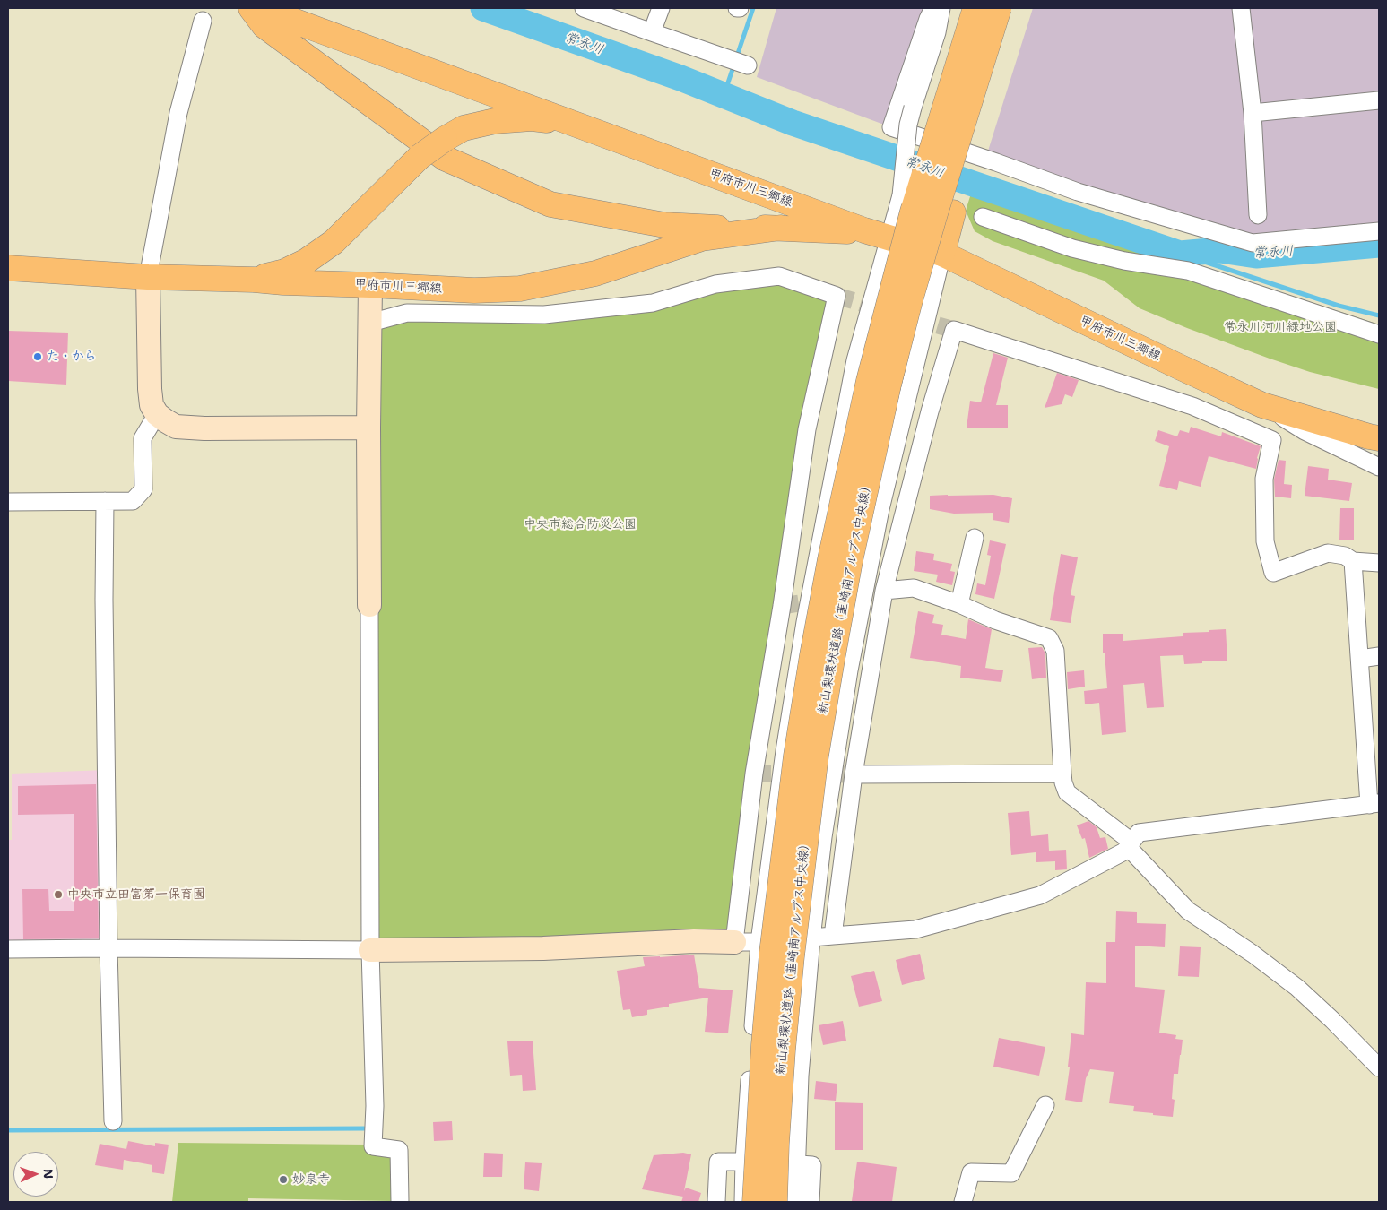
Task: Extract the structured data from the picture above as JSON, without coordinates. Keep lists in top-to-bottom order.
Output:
{
  "streets": {
    "main road": ["甲府市川三郷線", "新山梨環状道路（韮崎南アルプス中央線）"]
  },
  "water": ["常永川"],
  "parks": ["常永川河川緑地公園", "中央市総合防災公園"],
  "places": ["た・から", "中央市立田富第一保育園", "妙泉寺"],
  "north": "right"
}
